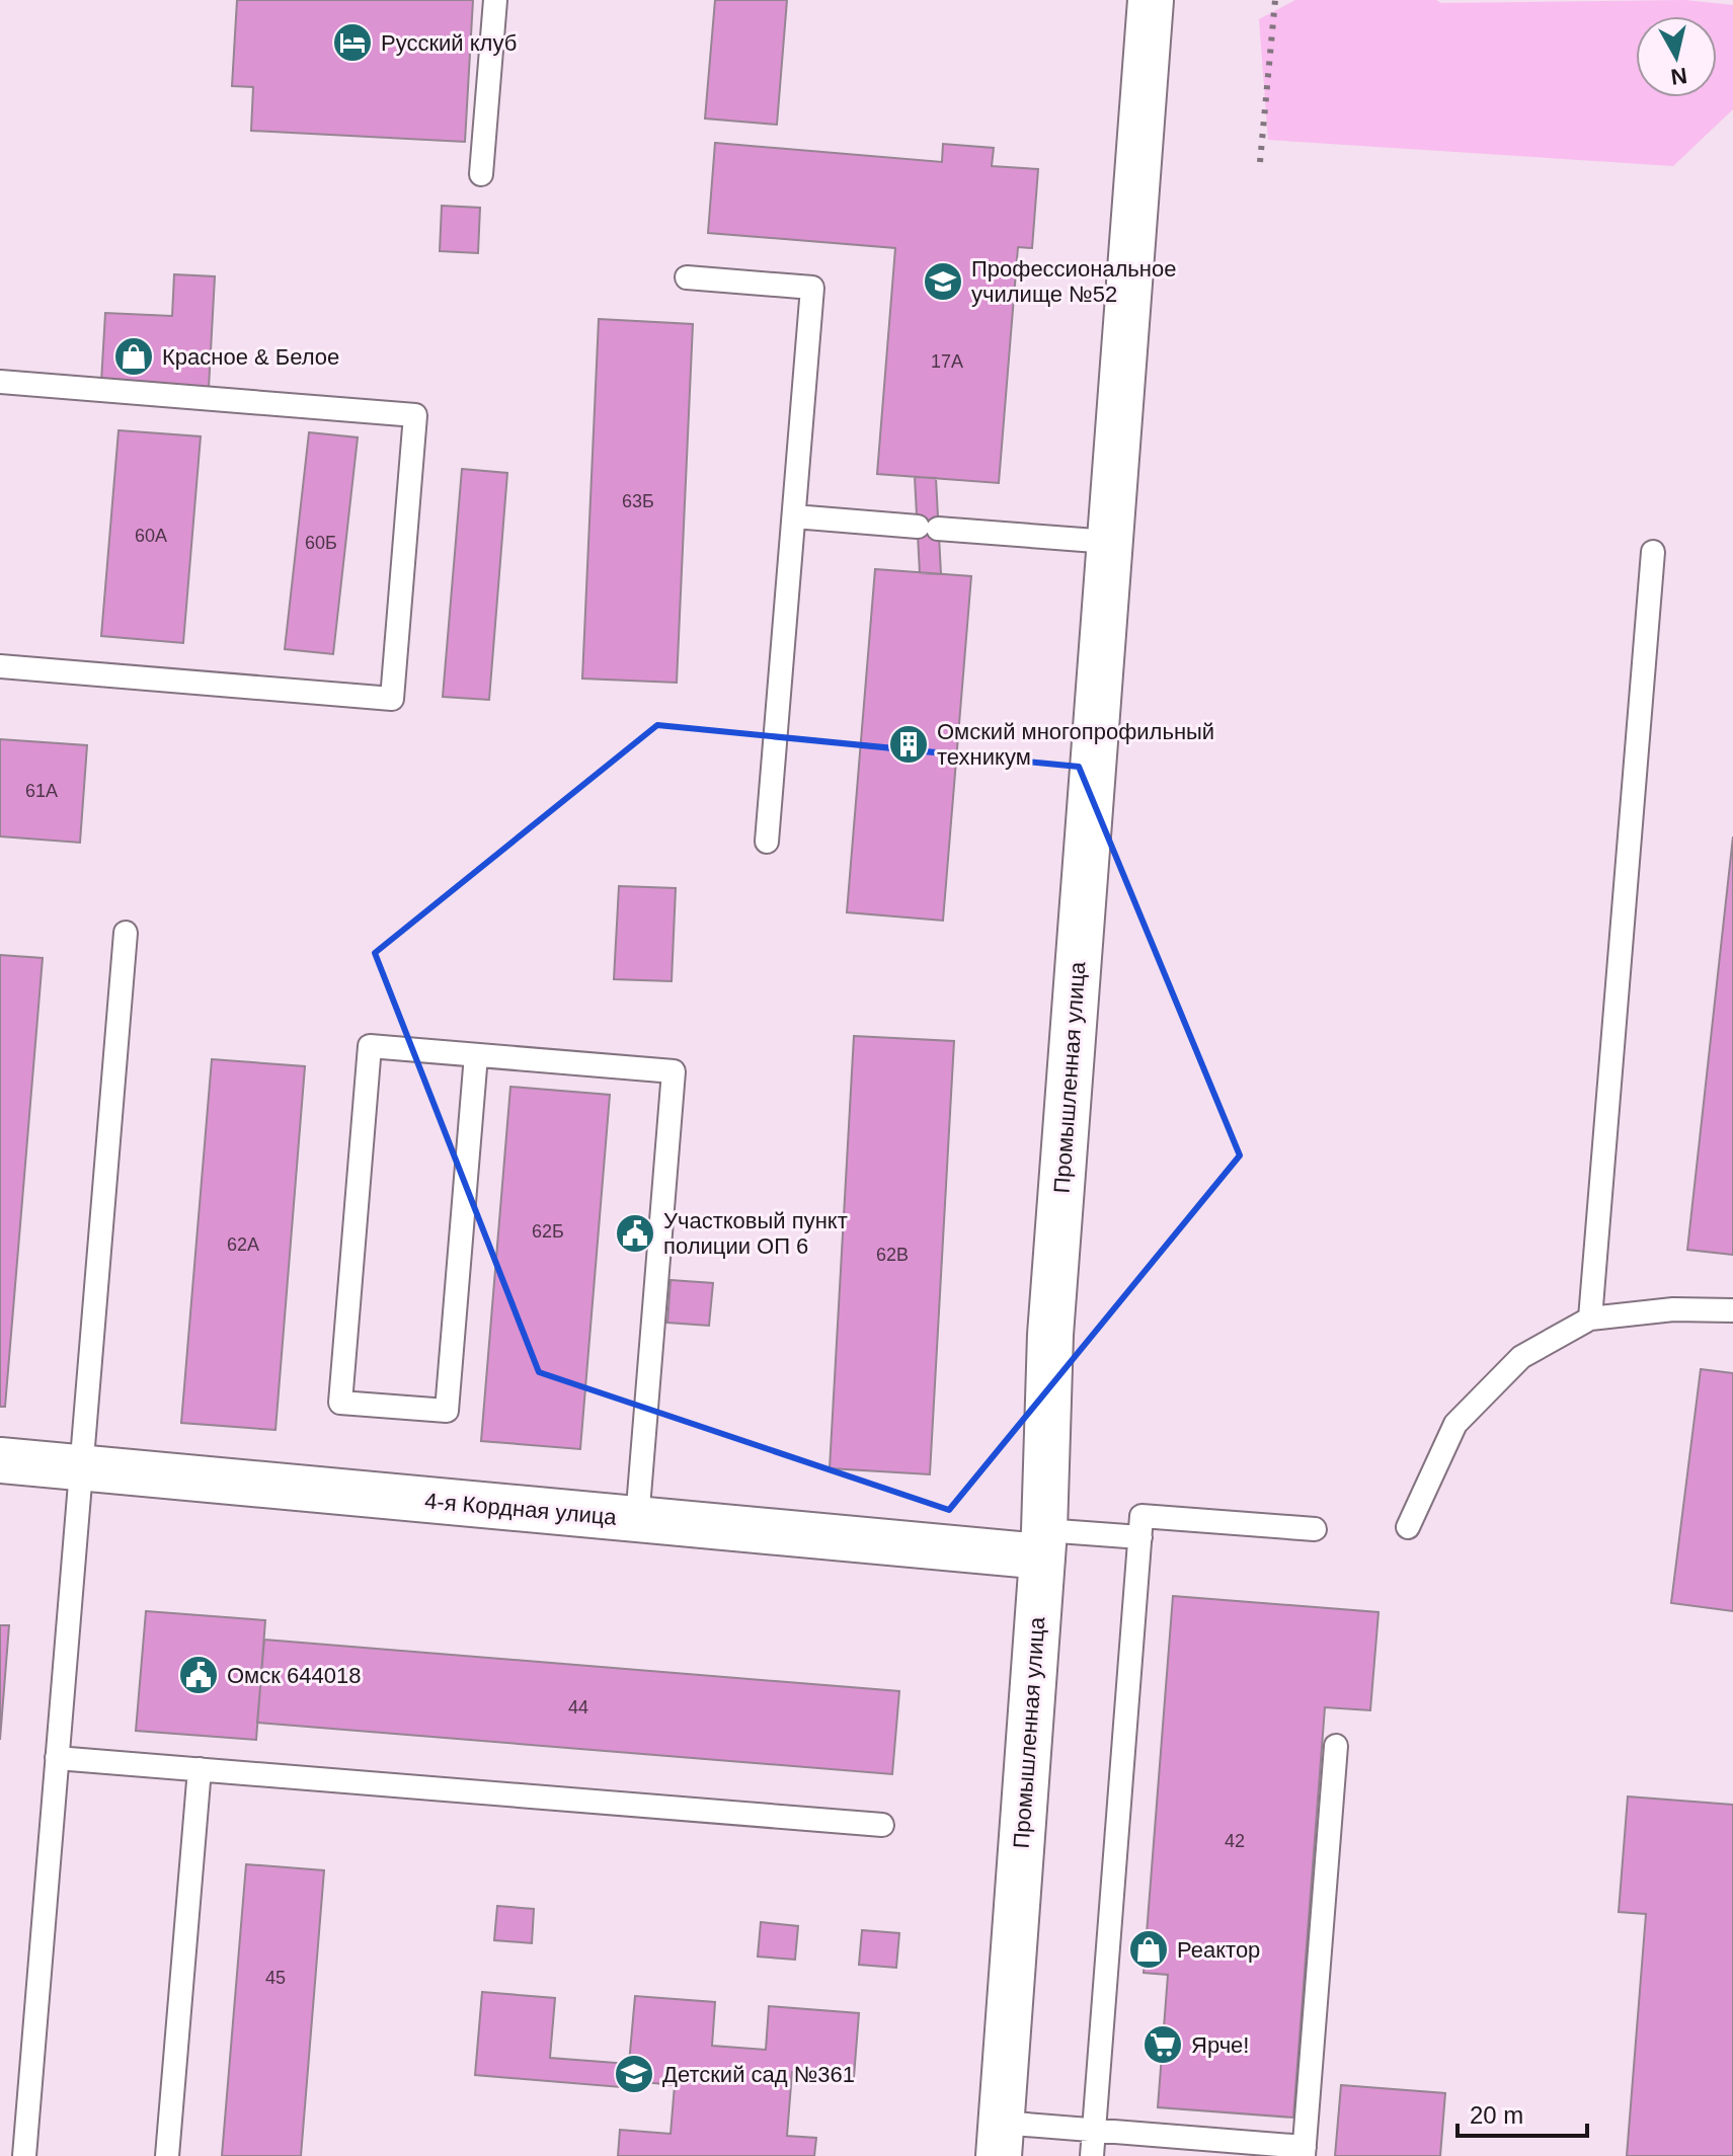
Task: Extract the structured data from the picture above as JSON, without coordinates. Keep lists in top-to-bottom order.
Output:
{
  "streets": {
    "main road": ["Промышленная улица", "4-я Кордная улица"]
  },
  "crossings": [
    ["Промышленная улица", "4-я Кордная улица"]
  ],
  "places": {
    "hotel": ["Русский клуб"],
    "school or university": ["Профессиональное училище №52", "Детский сад №361"],
    "shop": ["Красное & Белое", "Реактор"],
    "building": ["Омский многопрофильный техникум"],
    "public building": ["Участковый пункт полиции ОП 6", "Омск 644018"],
    "supermarket": ["Ярче!"]
  },
  "house_numbers": [
    "17А",
    "63Б",
    "60А",
    "60Б",
    "61А",
    "62Б",
    "62А",
    "62В",
    "44",
    "42",
    "45"
  ],
  "scale_bar": "20 m",
  "north": "bottom"
}
